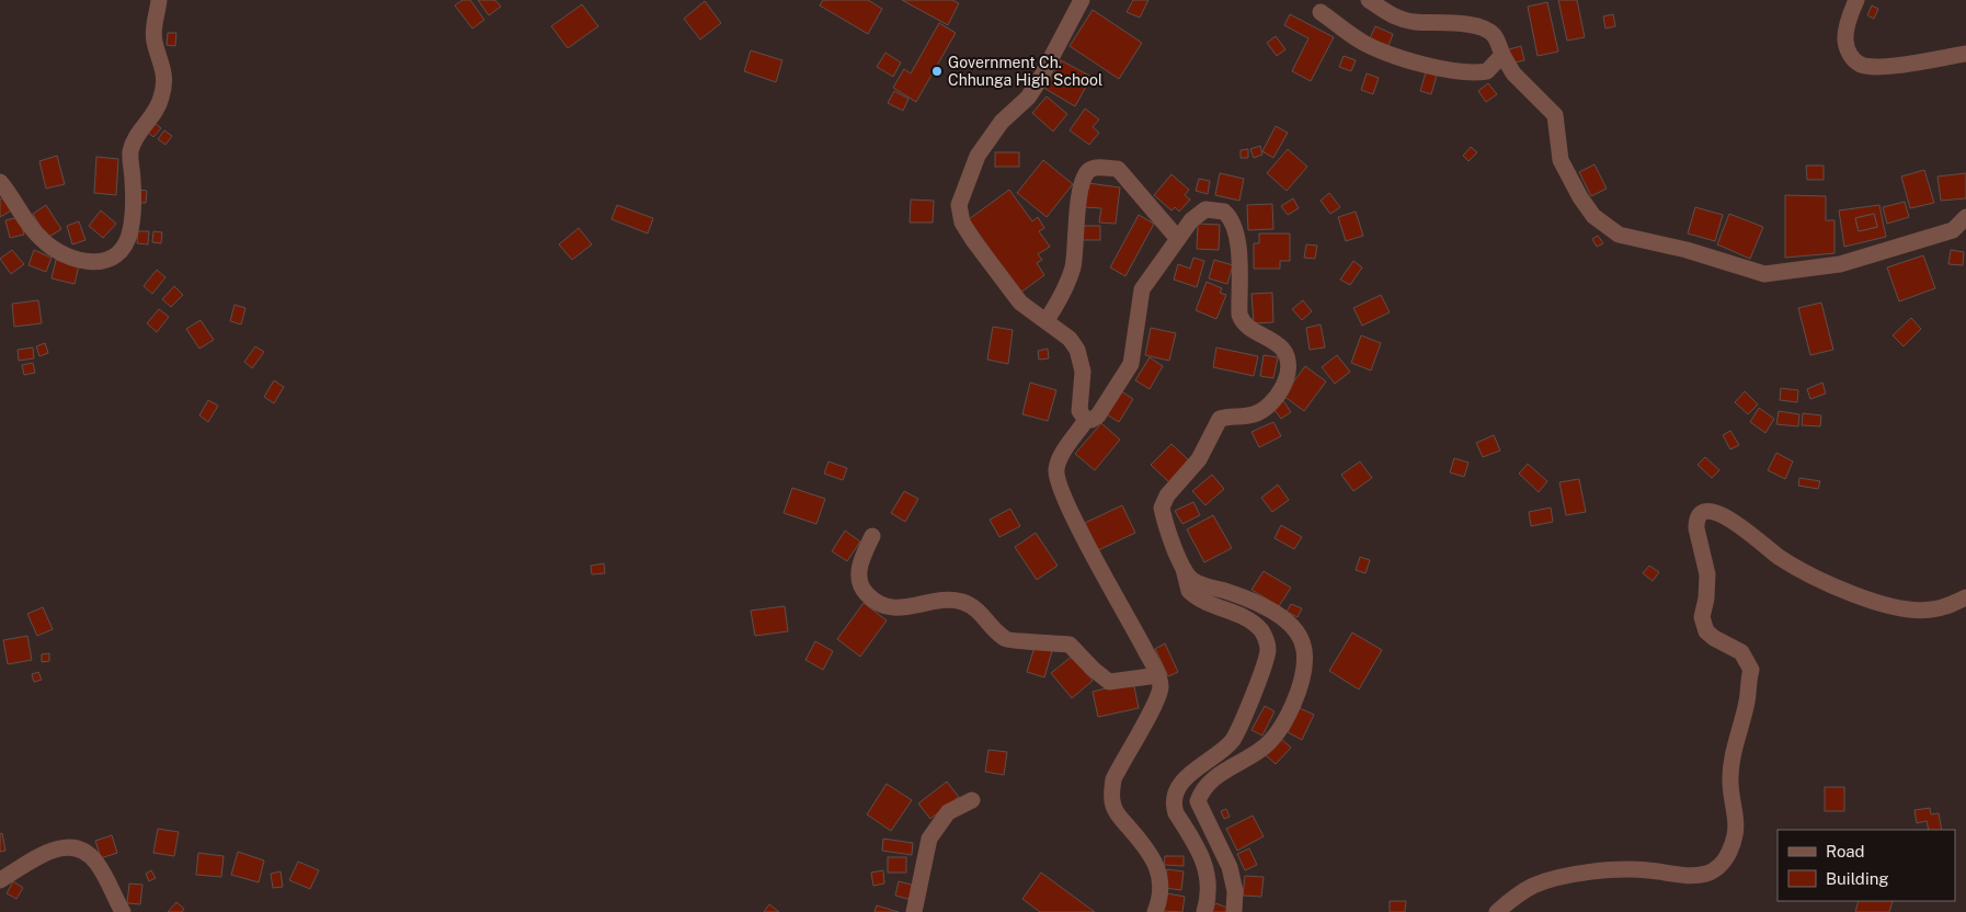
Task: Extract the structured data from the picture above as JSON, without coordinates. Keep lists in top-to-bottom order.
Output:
{
  "places": ["Government Ch. Chhunga High School"],
  "legend": ["Road", "Building"]
}
